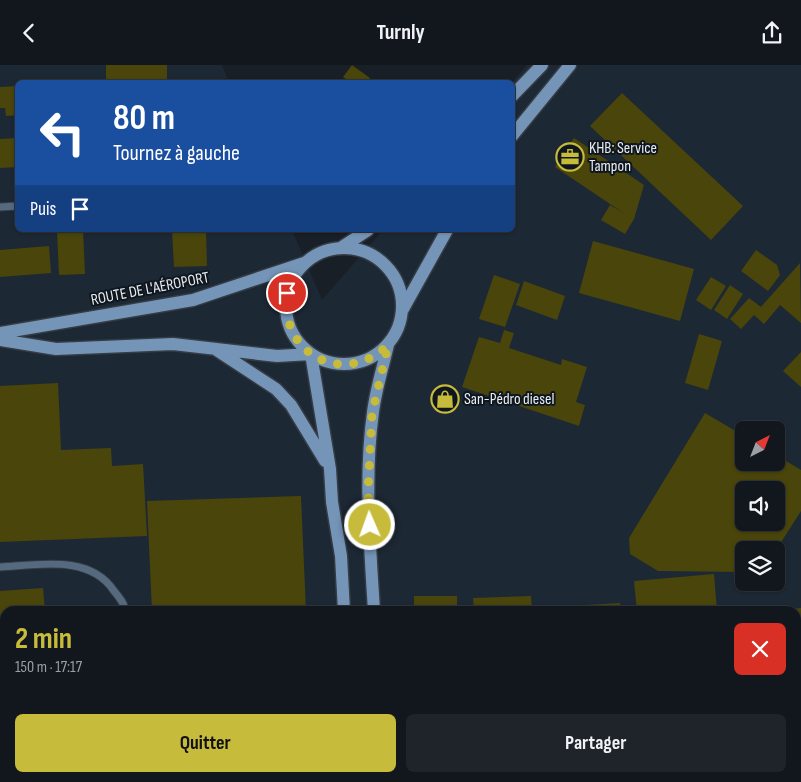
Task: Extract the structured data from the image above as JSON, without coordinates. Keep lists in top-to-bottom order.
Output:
{
  "streets": {
    "main road": ["ROUTE DE L'AÉROPORT"]
  },
  "places": {
    "office": ["KHB: Service Tampon"],
    "shop": ["San-Pédro diesel"]
  },
  "north": "top right",
  "page": {
    "header": "Turnly",
    "turn": ["80 m", "Tournez à gauche"],
    "then": "Puis",
    "heading": ["2 min", "150 m · 17:17"],
    "buttons": ["Quitter", "Partager"]
  }
}
